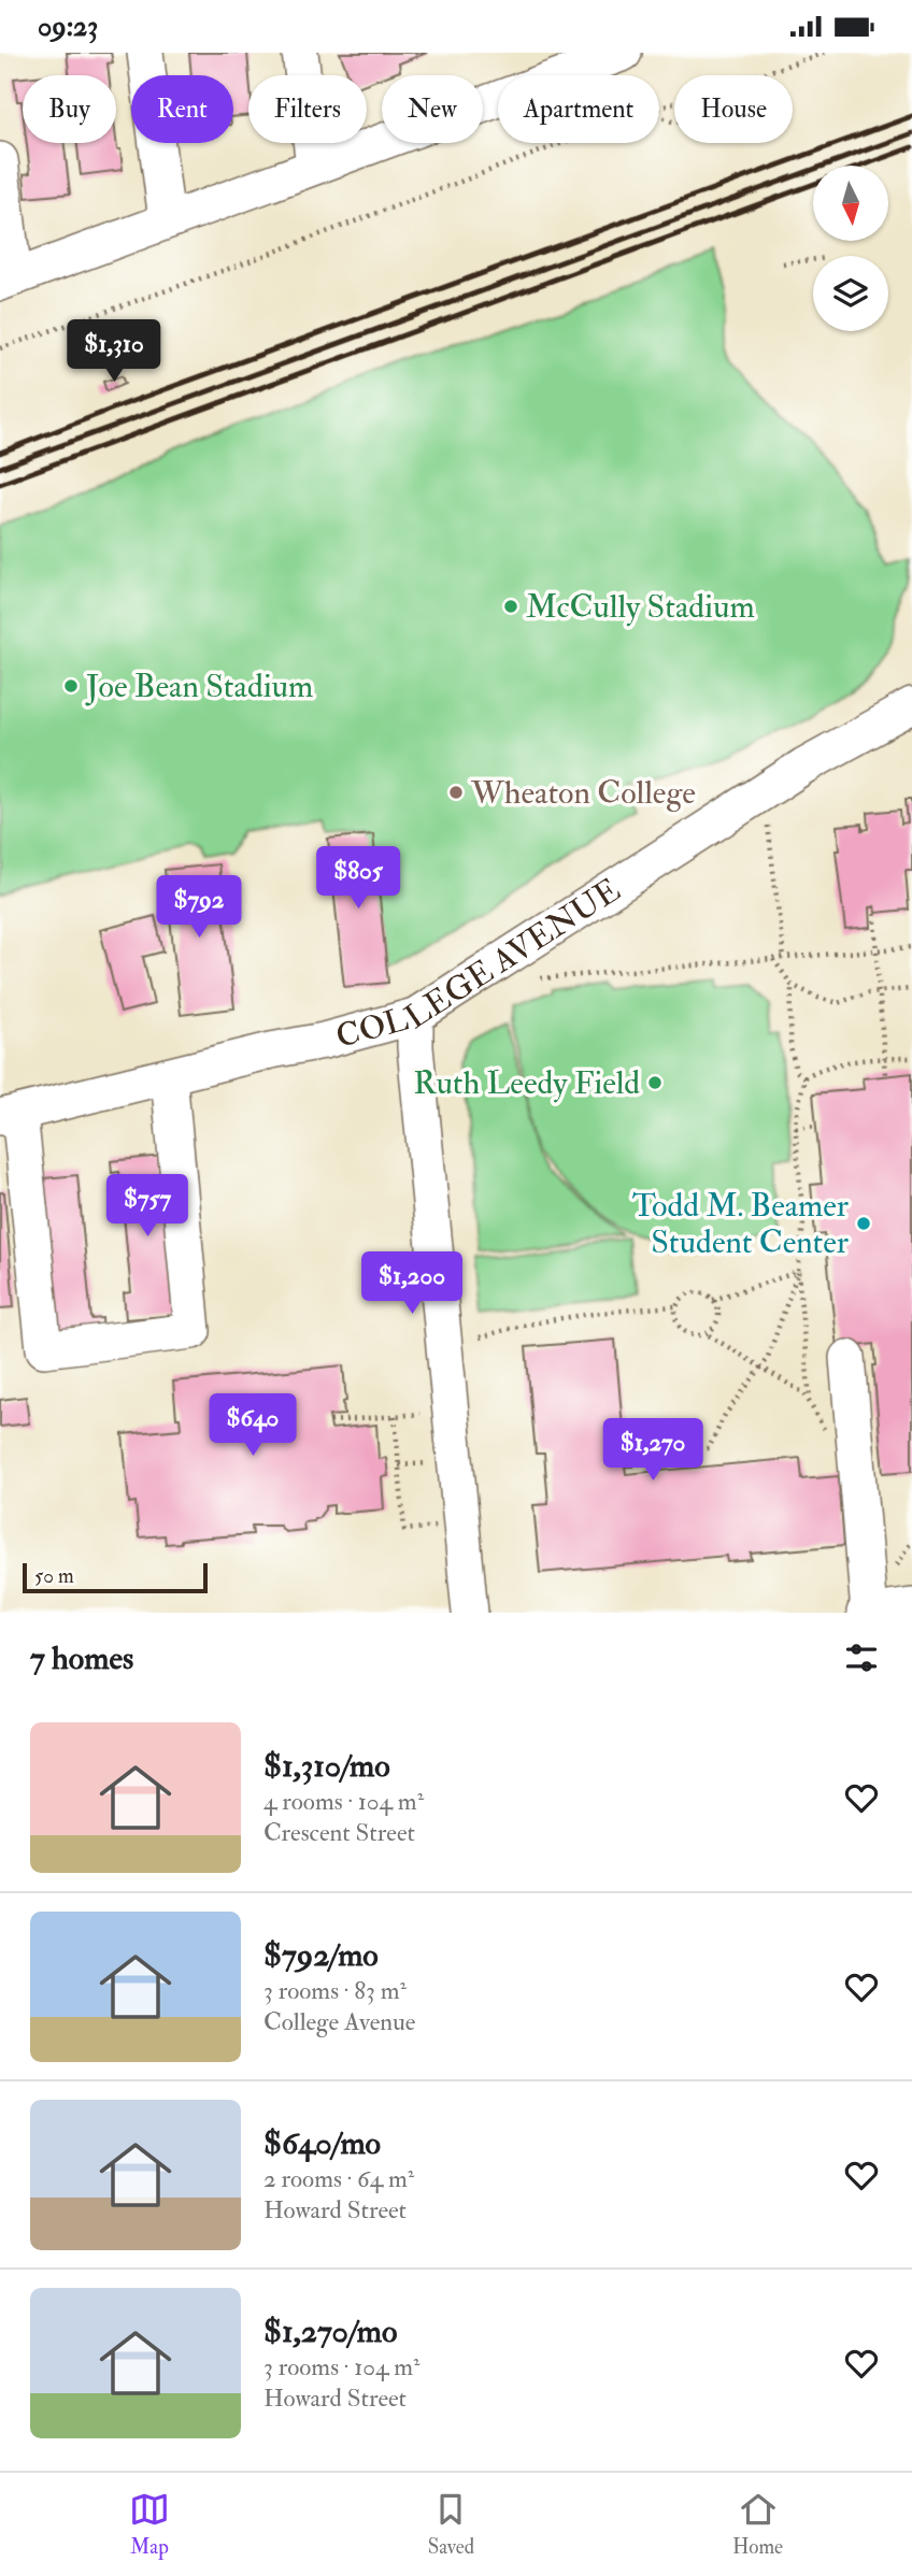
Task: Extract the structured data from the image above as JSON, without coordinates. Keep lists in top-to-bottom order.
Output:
{
  "streets": {
    "street": ["COLLEGE AVENUE"]
  },
  "places": [
    "McCully Stadium",
    "Joe Bean Stadium",
    "Wheaton College",
    "Ruth Leedy Field",
    "Todd M. Beamer Student Center"
  ],
  "scale_bar": "50 m",
  "north": "bottom",
  "page": {
    "status": "09:23",
    "chip": [
      "Buy",
      "Rent",
      "Filters",
      "New",
      "Apartment",
      "House"
    ],
    "price": [
      "$1,310",
      "$805",
      "$792",
      "$757",
      "$1,200",
      "$640",
      "$1,270"
    ],
    "scale": "50 m",
    "heading": "7 homes",
    "list": [
      {
        "name": "$1,310/mo",
        "note": "4 rooms · 104 m² · Crescent Street"
      },
      {
        "name": "$792/mo",
        "note": "3 rooms · 83 m² · College Avenue"
      },
      {
        "name": "$640/mo",
        "note": "2 rooms · 64 m² · Howard Street"
      },
      {
        "name": "$1,270/mo",
        "note": "3 rooms · 104 m² · Howard Street"
      }
    ],
    "tabs": ["Map", "Saved", "Home"]
  }
}
